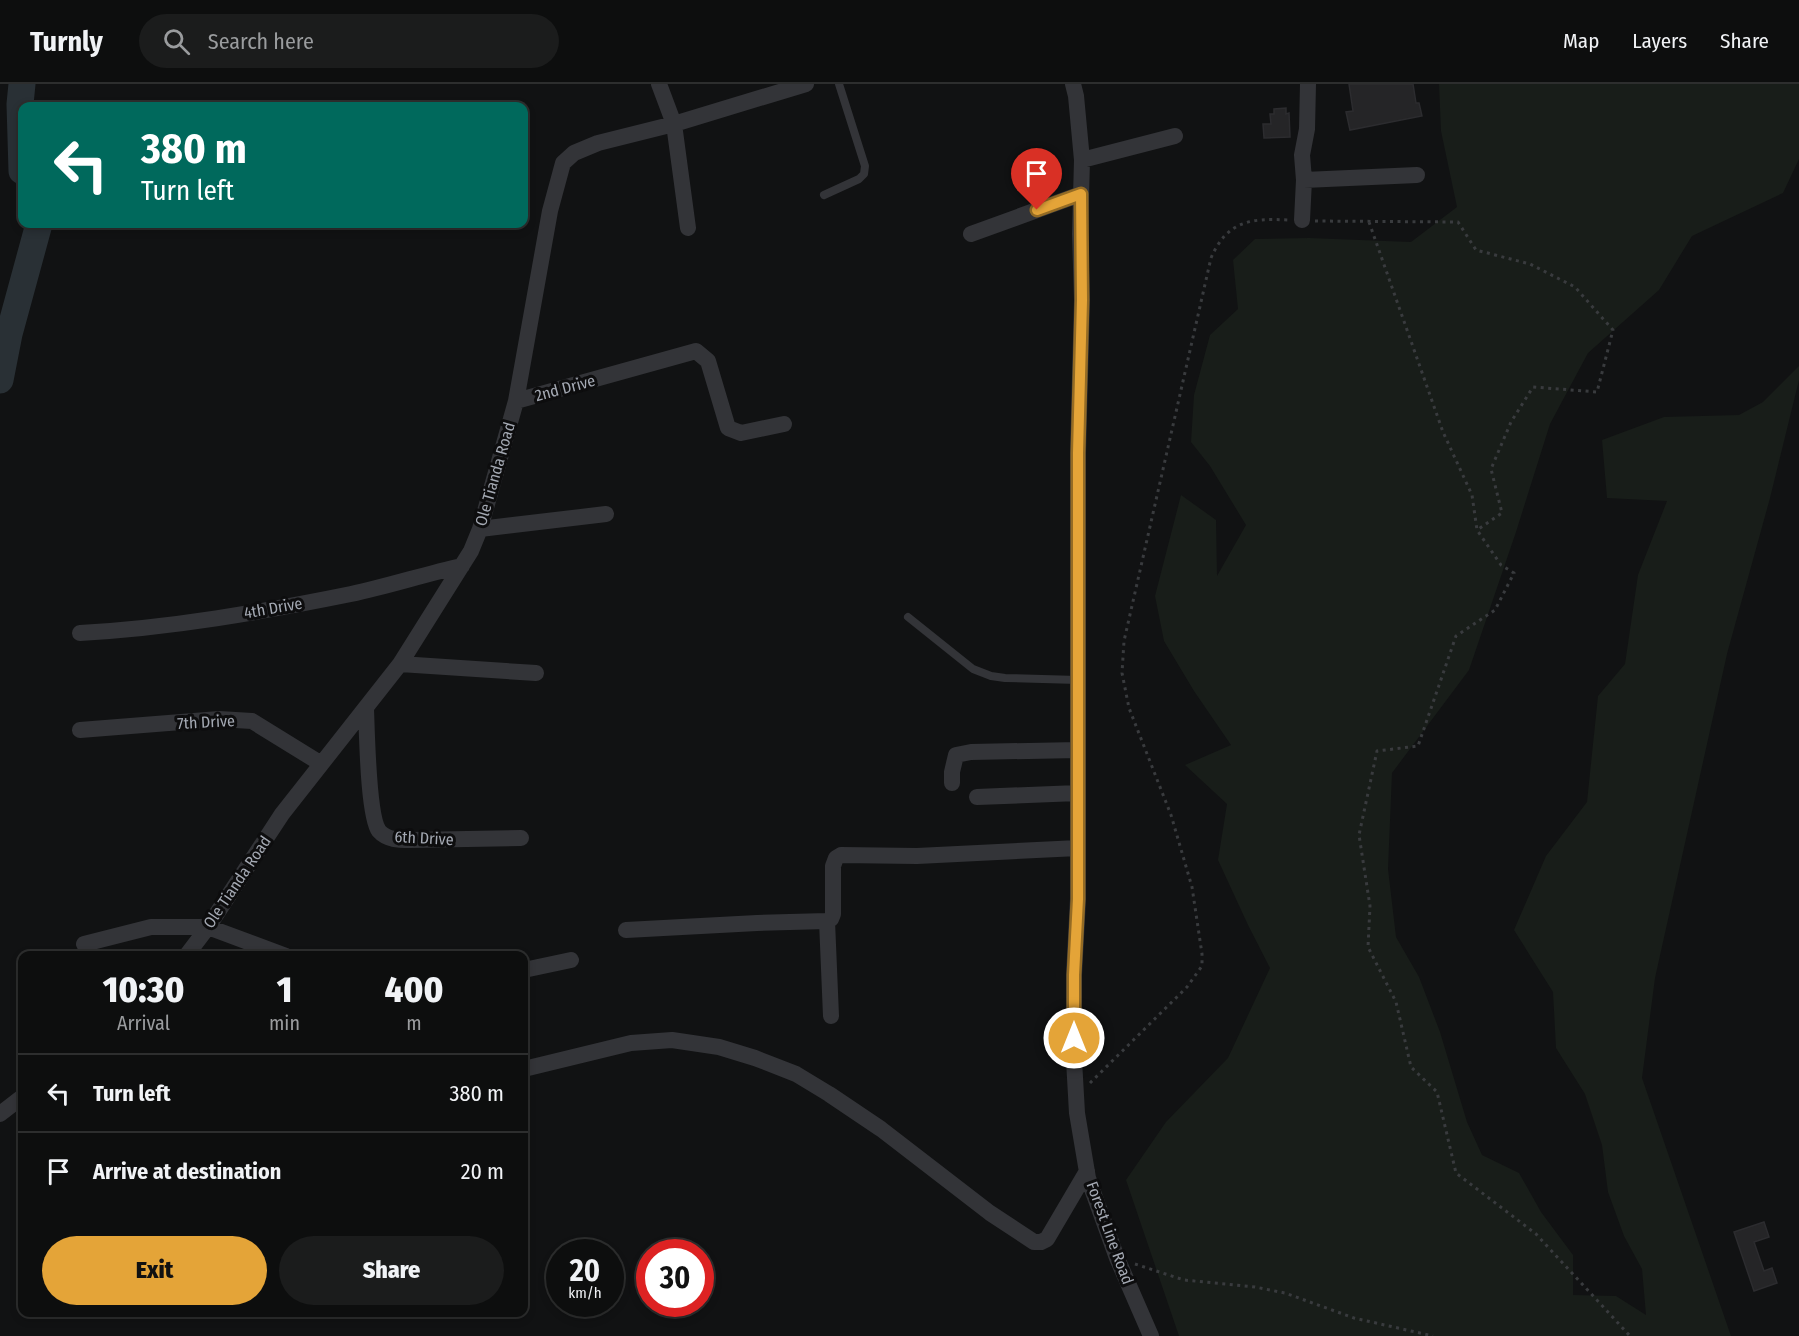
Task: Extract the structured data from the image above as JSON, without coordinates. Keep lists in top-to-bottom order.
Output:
{
  "streets": {
    "street": [
      "2nd Drive",
      "Ole Tianda Road",
      "4th Drive",
      "7th Drive",
      "6th Drive",
      "Forest Line Road"
    ]
  },
  "crossings": [
    ["2nd Drive", "Ole Tianda Road"],
    ["Ole Tianda Road", "4th Drive"],
    ["Ole Tianda Road", "7th Drive"],
    ["Ole Tianda Road", "6th Drive"]
  ],
  "page": {
    "header": "Turnly",
    "search": "Search here",
    "nav": ["Map", "Layers", "Share"],
    "turn": ["380 m", "Turn left"],
    "eta": [
      "10:30",
      "Arrival",
      "1",
      "min",
      "400",
      "m"
    ],
    "list": [
      {
        "name": "Turn left",
        "value": "380 m"
      },
      {
        "name": "Arrive at destination",
        "value": "20 m"
      }
    ],
    "buttons": ["Exit", "Share"],
    "speed": "20 km/h",
    "limit": "30"
  }
}
